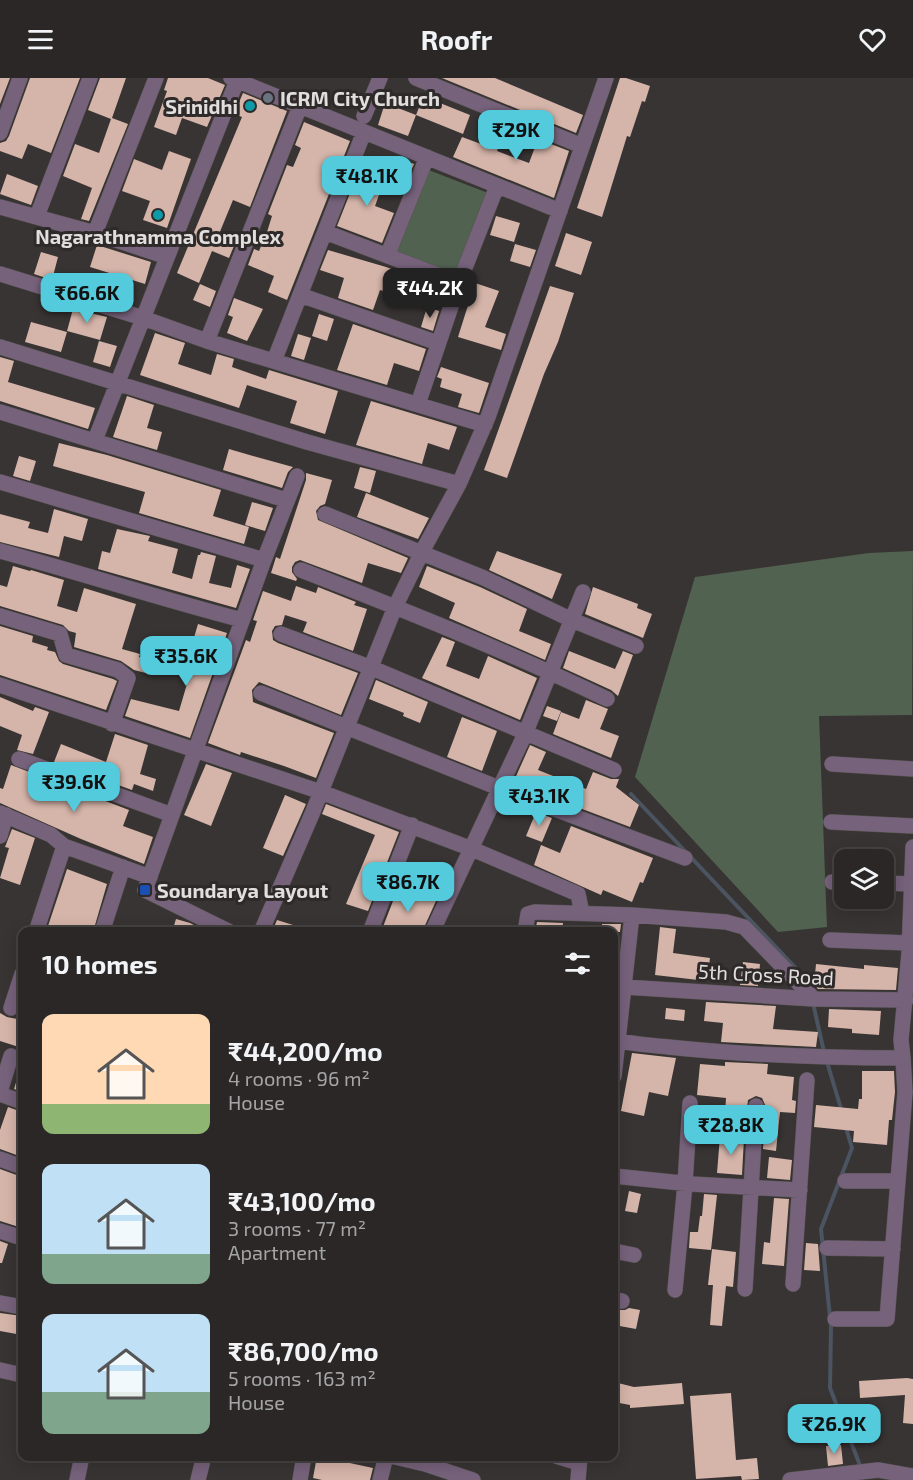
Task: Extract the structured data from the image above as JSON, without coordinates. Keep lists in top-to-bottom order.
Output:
{
  "streets": {
    "street": ["5th Cross Road"]
  },
  "places": {
    "other": ["ICRM City Church", "Srinidhi", "Nagarathnamma Complex"],
    "transit": ["Soundarya Layout"]
  },
  "page": {
    "header": "Roofr",
    "price": [
      "₹29K",
      "₹48.1K",
      "₹44.2K",
      "₹66.6K",
      "₹35.6K",
      "₹39.6K",
      "₹43.1K",
      "₹86.7K",
      "₹28.8K",
      "₹26.9K"
    ],
    "heading": "10 homes",
    "list": [
      {
        "name": "₹44,200/mo",
        "note": "4 rooms · 96 m² · House"
      },
      {
        "name": "₹43,100/mo",
        "note": "3 rooms · 77 m² · Apartment"
      },
      {
        "name": "₹86,700/mo",
        "note": "5 rooms · 163 m² · House"
      }
    ]
  }
}
